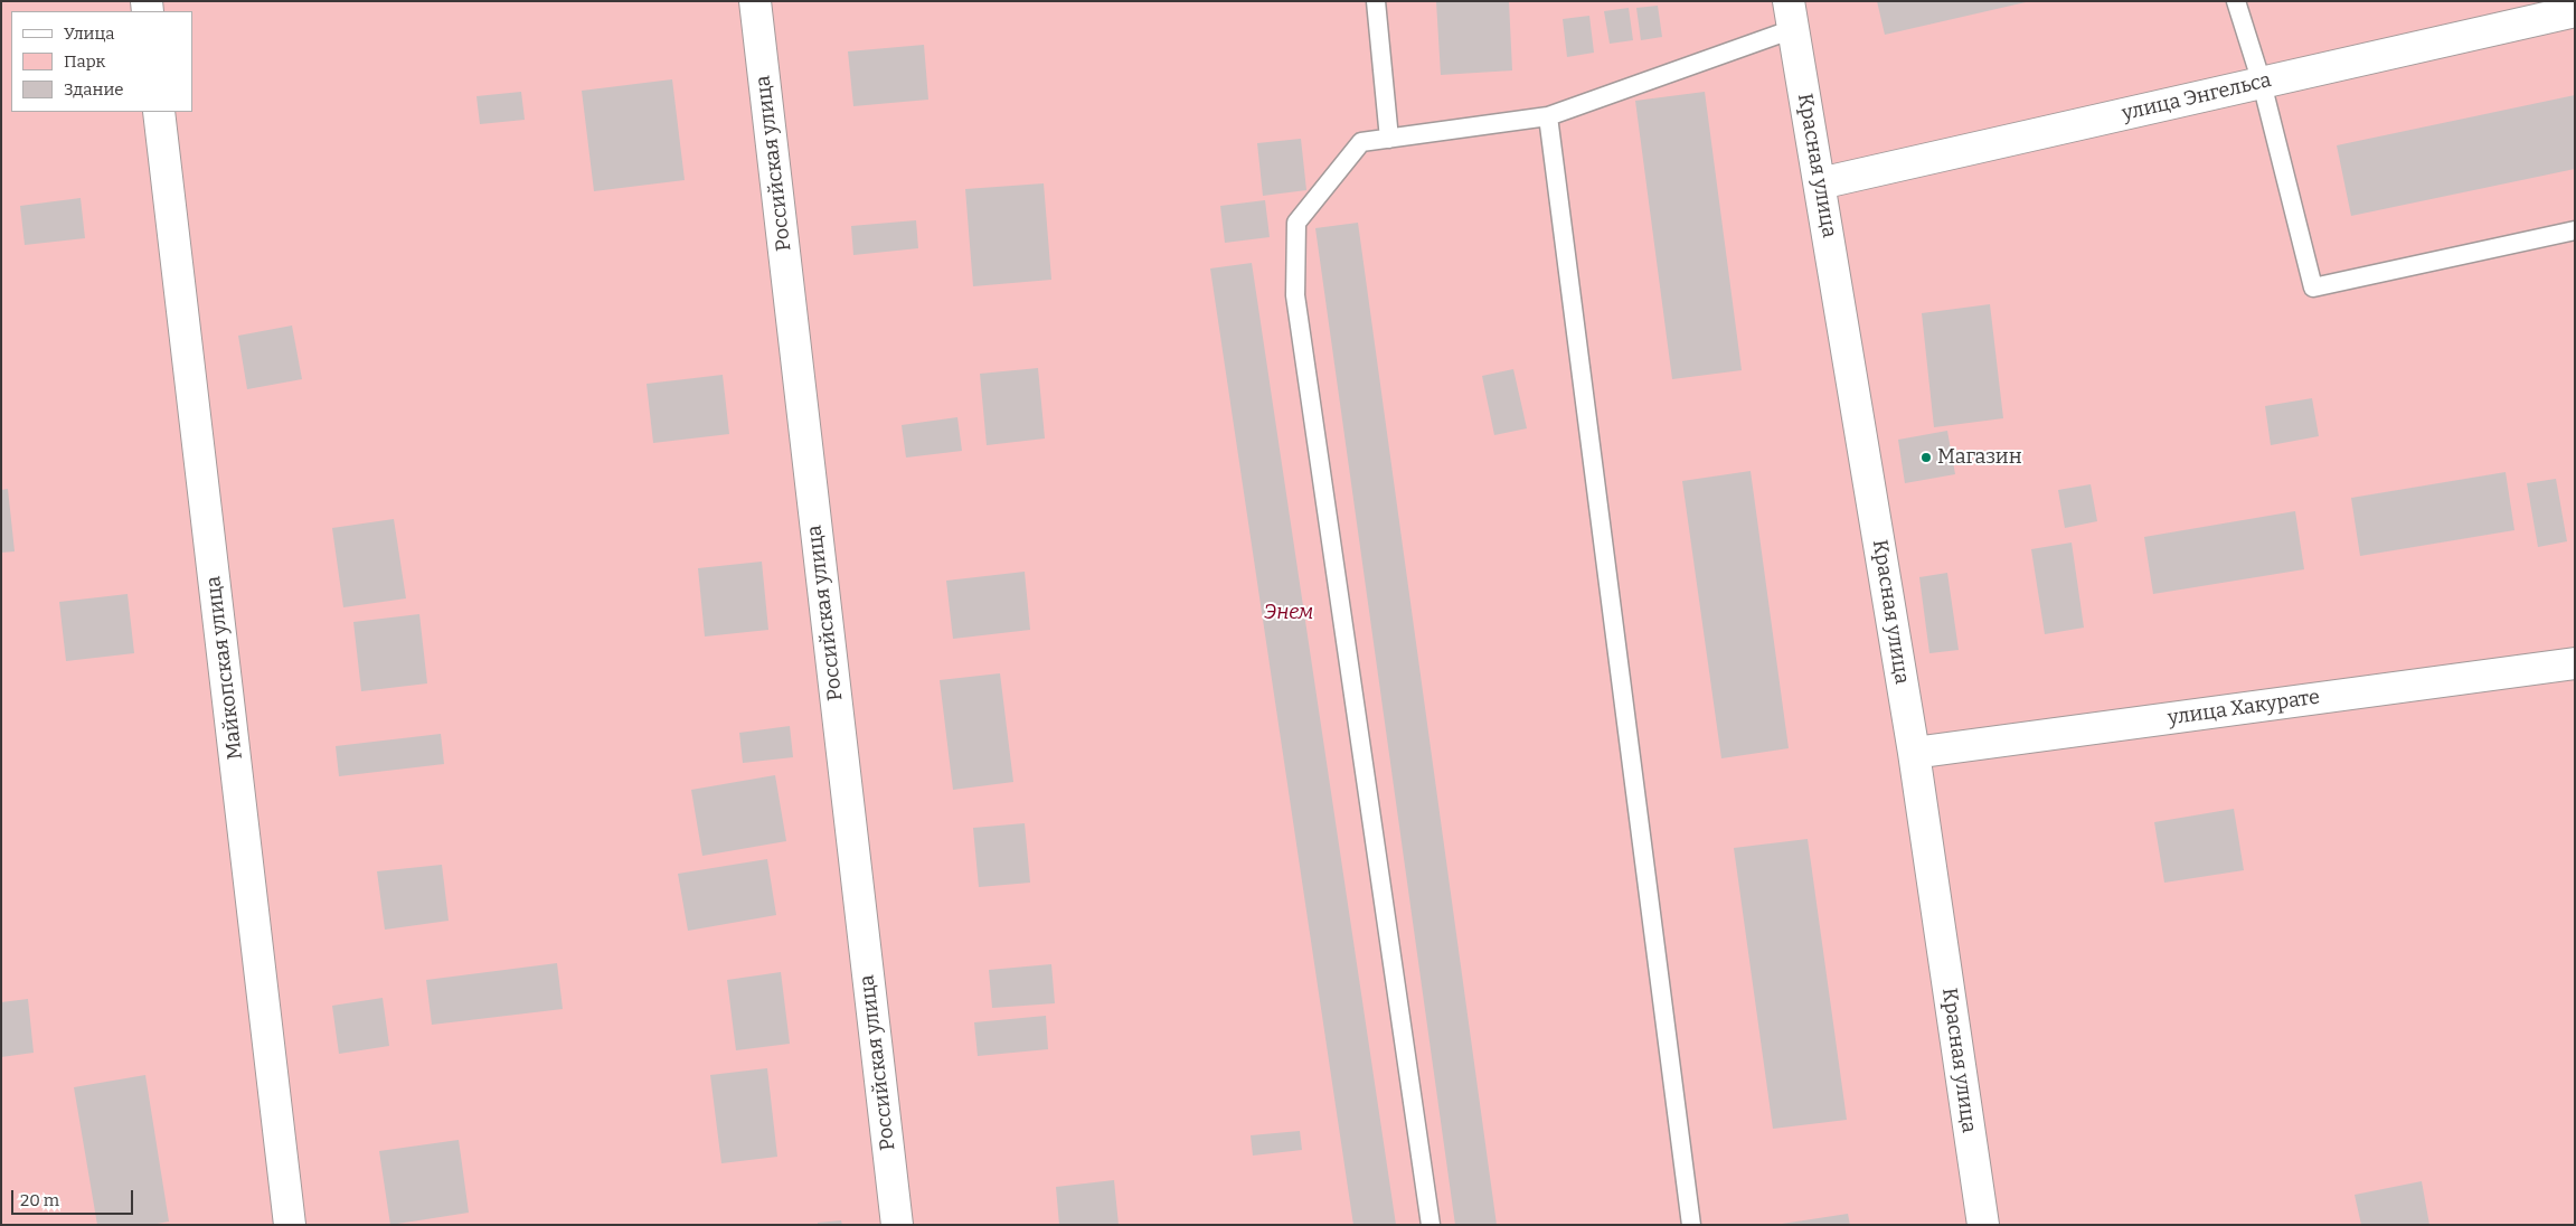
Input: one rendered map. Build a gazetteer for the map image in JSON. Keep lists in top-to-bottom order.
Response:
{
  "streets": {
    "street": [
      "улица Энгельса",
      "Российская улица",
      "Красная улица",
      "Майкопская улица",
      "улица Хакурате"
    ]
  },
  "crossings": [
    ["улица Энгельса", "Красная улица"],
    ["Красная улица", "улица Хакурате"]
  ],
  "parks": ["Энем"],
  "places": ["Магазин"],
  "legend": ["Улица", "Парк", "Здание"],
  "scale_bar": "20 m"
}
